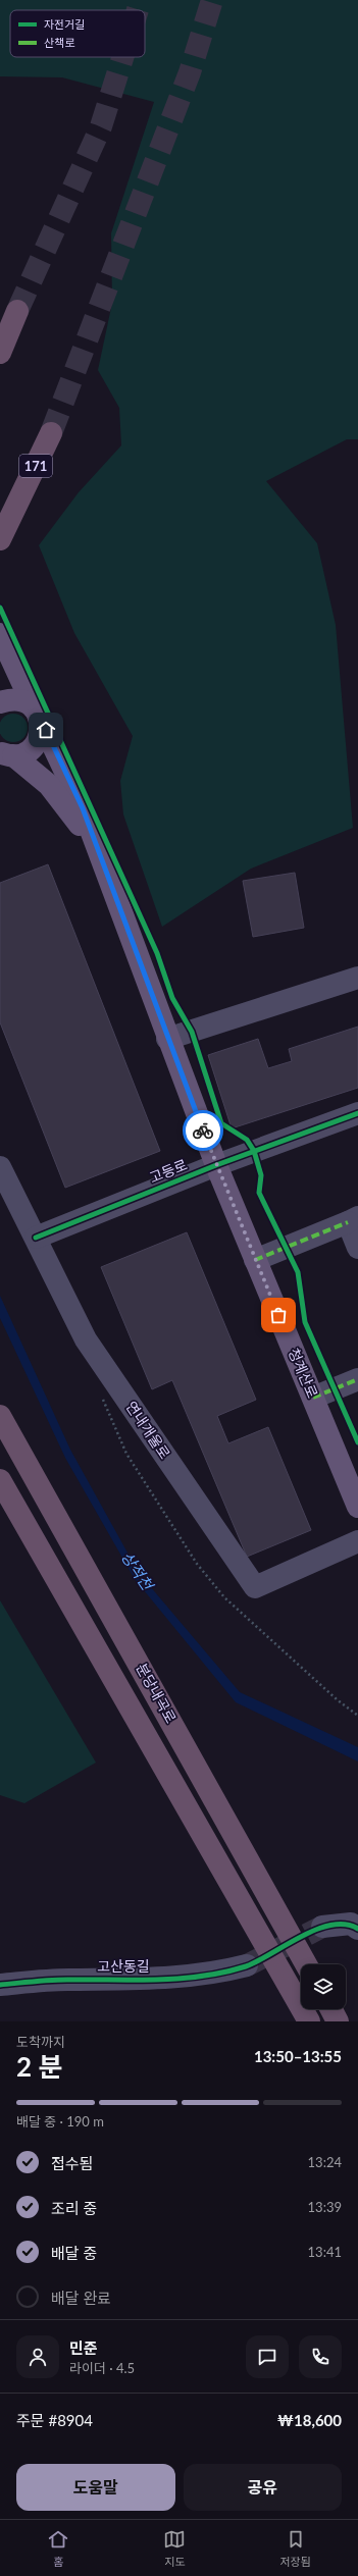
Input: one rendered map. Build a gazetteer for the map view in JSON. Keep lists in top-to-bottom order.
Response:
{
  "streets": {
    "highway": ["171", "분당내곡로"],
    "main road": ["청계산로"],
    "street": ["고등로", "연내개울로", "고산동길"]
  },
  "crossings": [
    ["고등로", "청계산로"],
    ["고등로", "연내개울로"]
  ],
  "water": ["상적천"],
  "legend": ["자전거길", "산책로"],
  "page": {
    "heading": ["2 분", "도착까지", "13:50–13:55"],
    "panel": [
      "민준",
      "라이더 · 4.5",
      "주문 #8904",
      "₩18,600"
    ],
    "bar": "배달 중 · 190 m",
    "list": [
      ["접수됨", "13:24"],
      ["조리 중", "13:39"],
      ["배달 중", "13:41"],
      "배달 완료"
    ],
    "buttons": ["도움말", "공유"],
    "tabs": ["홈", "지도", "저장됨"]
  }
}
